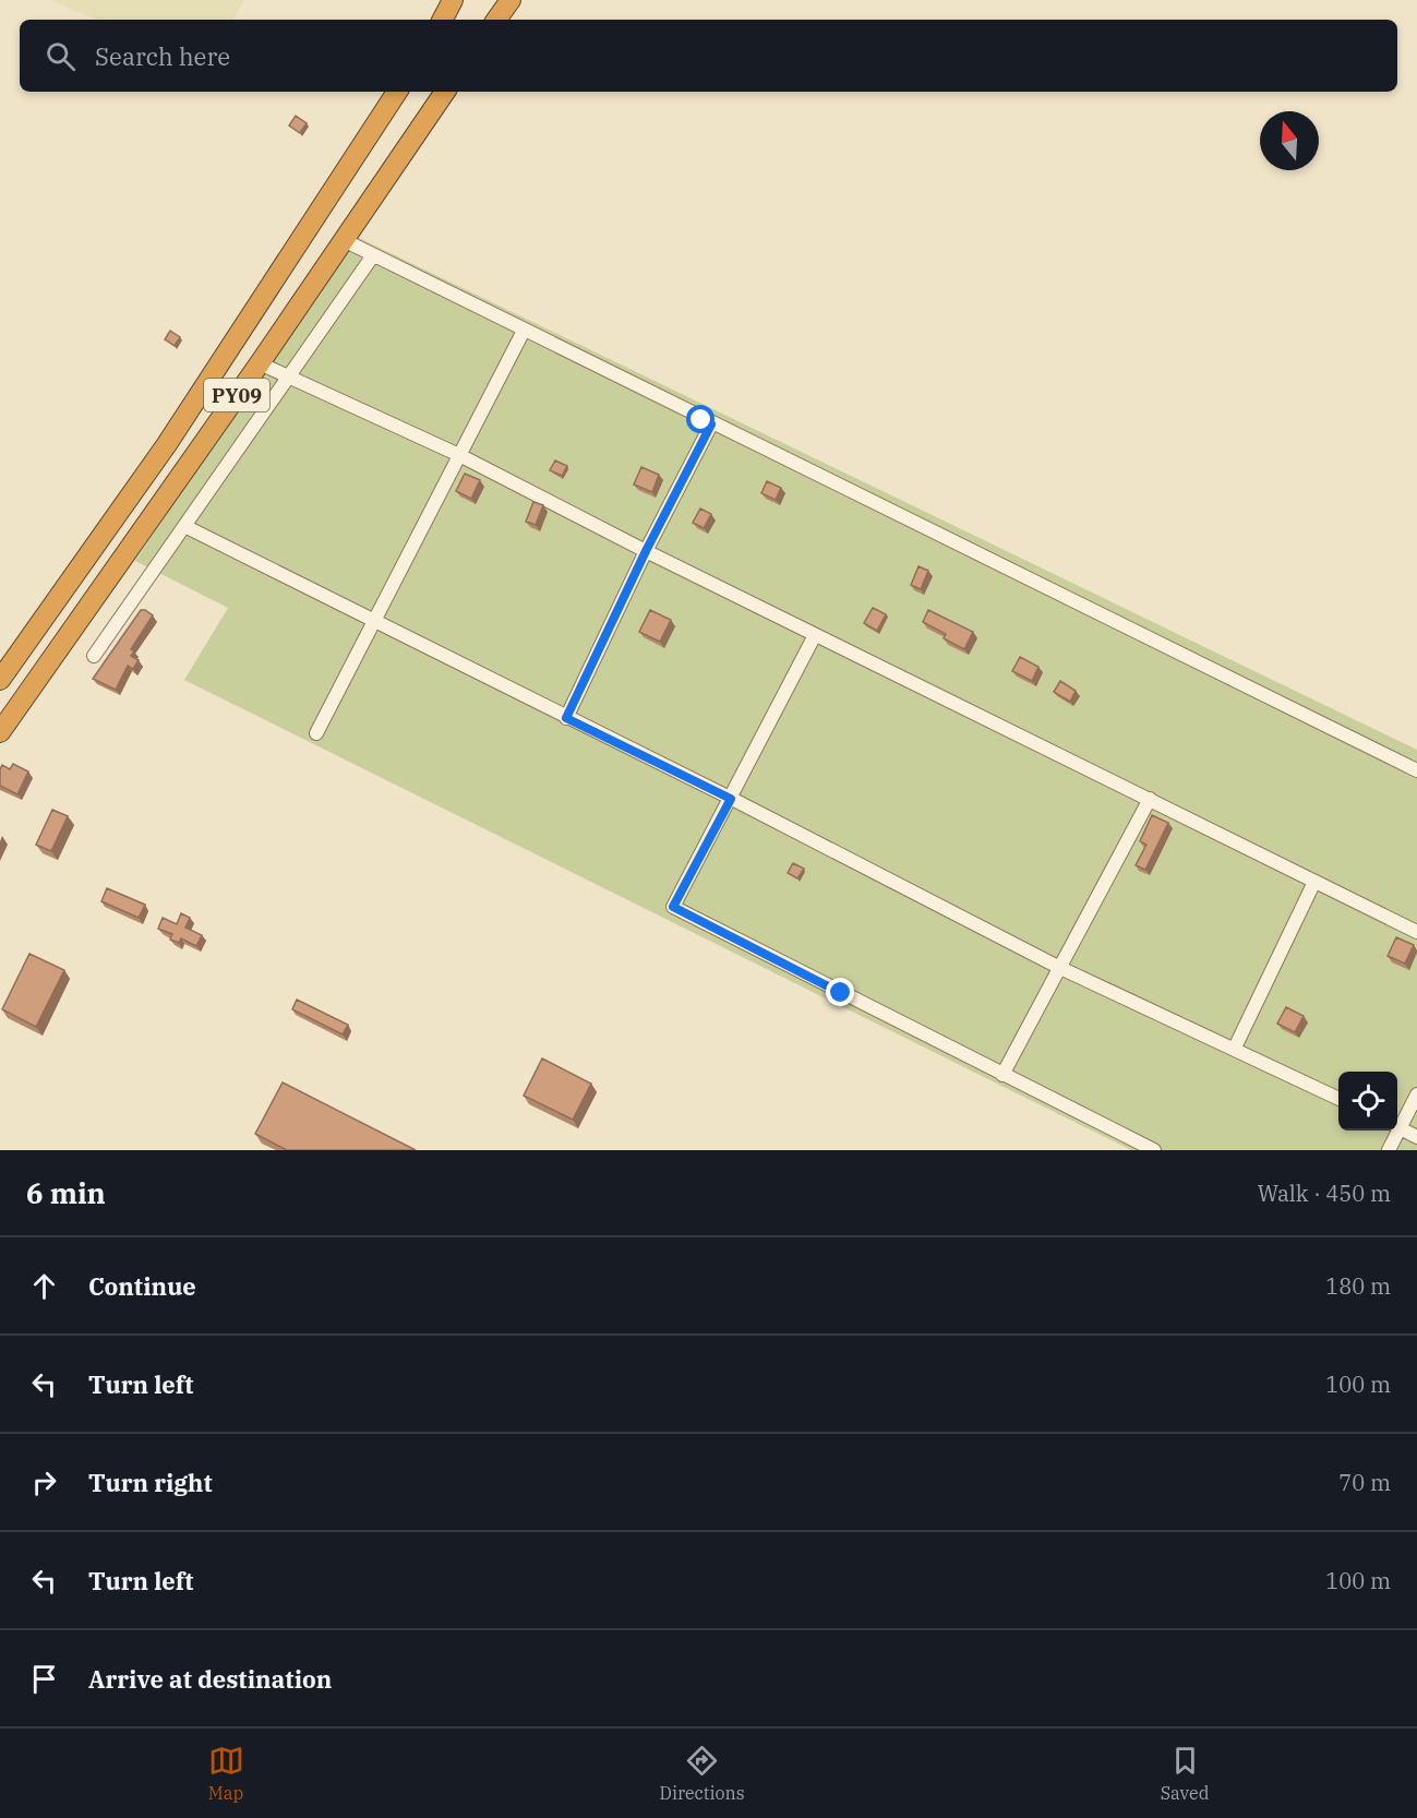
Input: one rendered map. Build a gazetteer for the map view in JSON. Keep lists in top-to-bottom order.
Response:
{
  "streets": {
    "highway": ["PY09"]
  },
  "north": "top",
  "page": {
    "search": "Search here",
    "heading": ["6 min", "Walk · 450 m"],
    "list": [
      ["Continue", "180 m"],
      ["Turn left", "100 m"],
      ["Turn right", "70 m"],
      ["Turn left", "100 m"],
      "Arrive at destination"
    ],
    "nav": ["Map", "Directions", "Saved"]
  }
}
